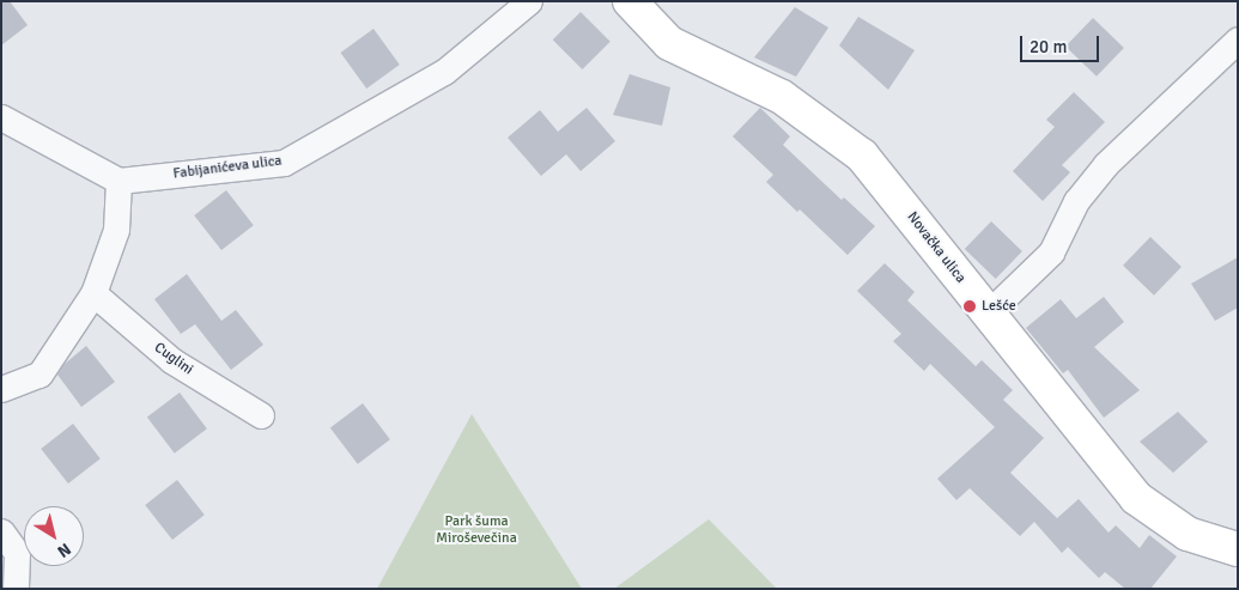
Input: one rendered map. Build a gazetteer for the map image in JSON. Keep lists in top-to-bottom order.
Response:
{
  "streets": {
    "street": ["Fabijanićeva ulica", "Novačka ulica", "Cuglini"]
  },
  "parks": ["Park šuma Miroševečina"],
  "places": ["Lešće"],
  "scale_bar": "20 m",
  "north": "bottom right"
}
